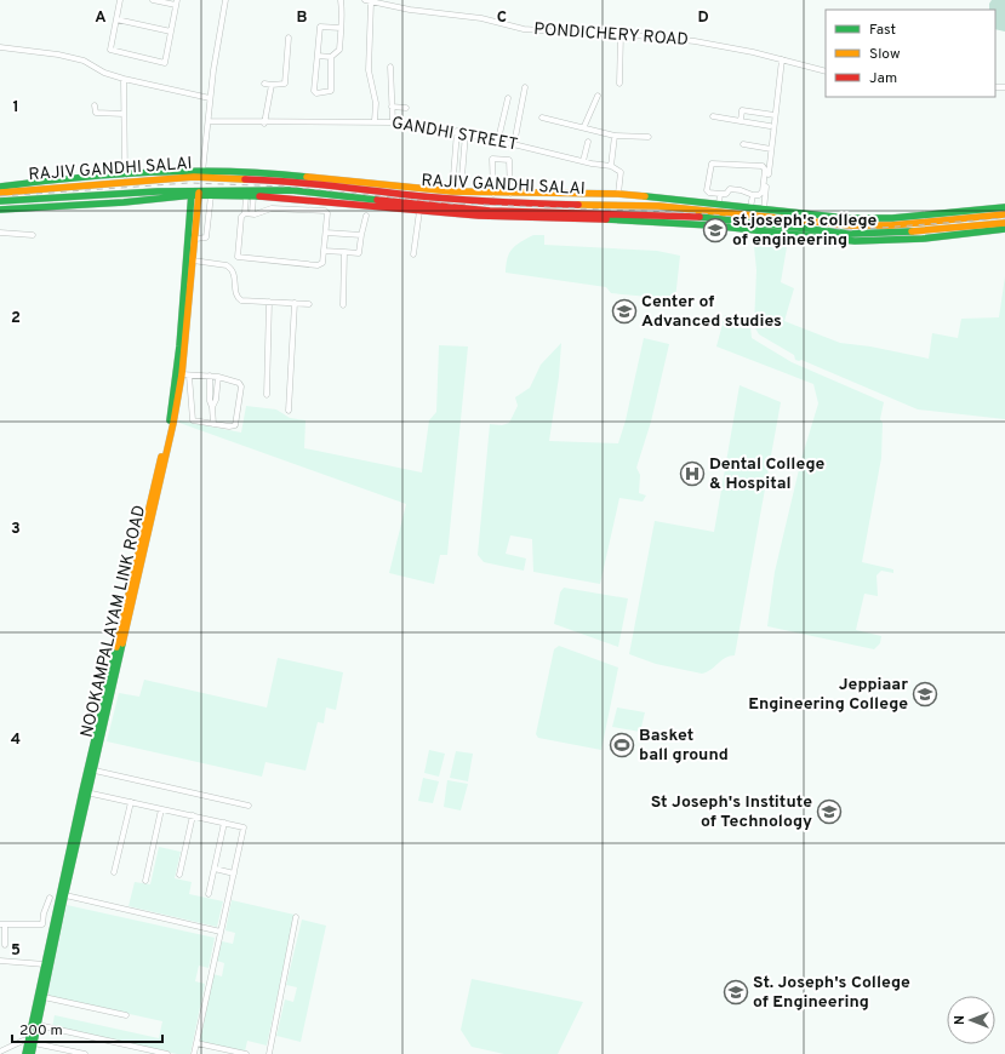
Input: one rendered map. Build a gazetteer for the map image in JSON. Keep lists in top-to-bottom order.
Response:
{
  "streets": {
    "street": [
      "PONDICHERY ROAD",
      "GANDHI STREET",
      "RAJIV GANDHI SALAI",
      "NOOKAMPALAYAM LINK ROAD"
    ]
  },
  "crossings": [
    ["RAJIV GANDHI SALAI", "NOOKAMPALAYAM LINK ROAD"]
  ],
  "places": {
    "school or university": [
      "st.joseph's college of engineering",
      "Center of Advanced studies",
      "Jeppiaar Engineering College",
      "St Joseph's Institute of Technology",
      "St. Joseph's College of Engineering"
    ],
    "hospital": ["Dental College & Hospital"],
    "sports": ["Basket ball ground"]
  },
  "legend": ["Fast", "Slow", "Jam"],
  "scale_bar": "200 m",
  "north": "left",
  "grid": {
    "columns": [
      "A",
      "B",
      "C",
      "D"
    ],
    "rows": [
      "1",
      "2",
      "3",
      "4",
      "5"
    ]
  }
}
